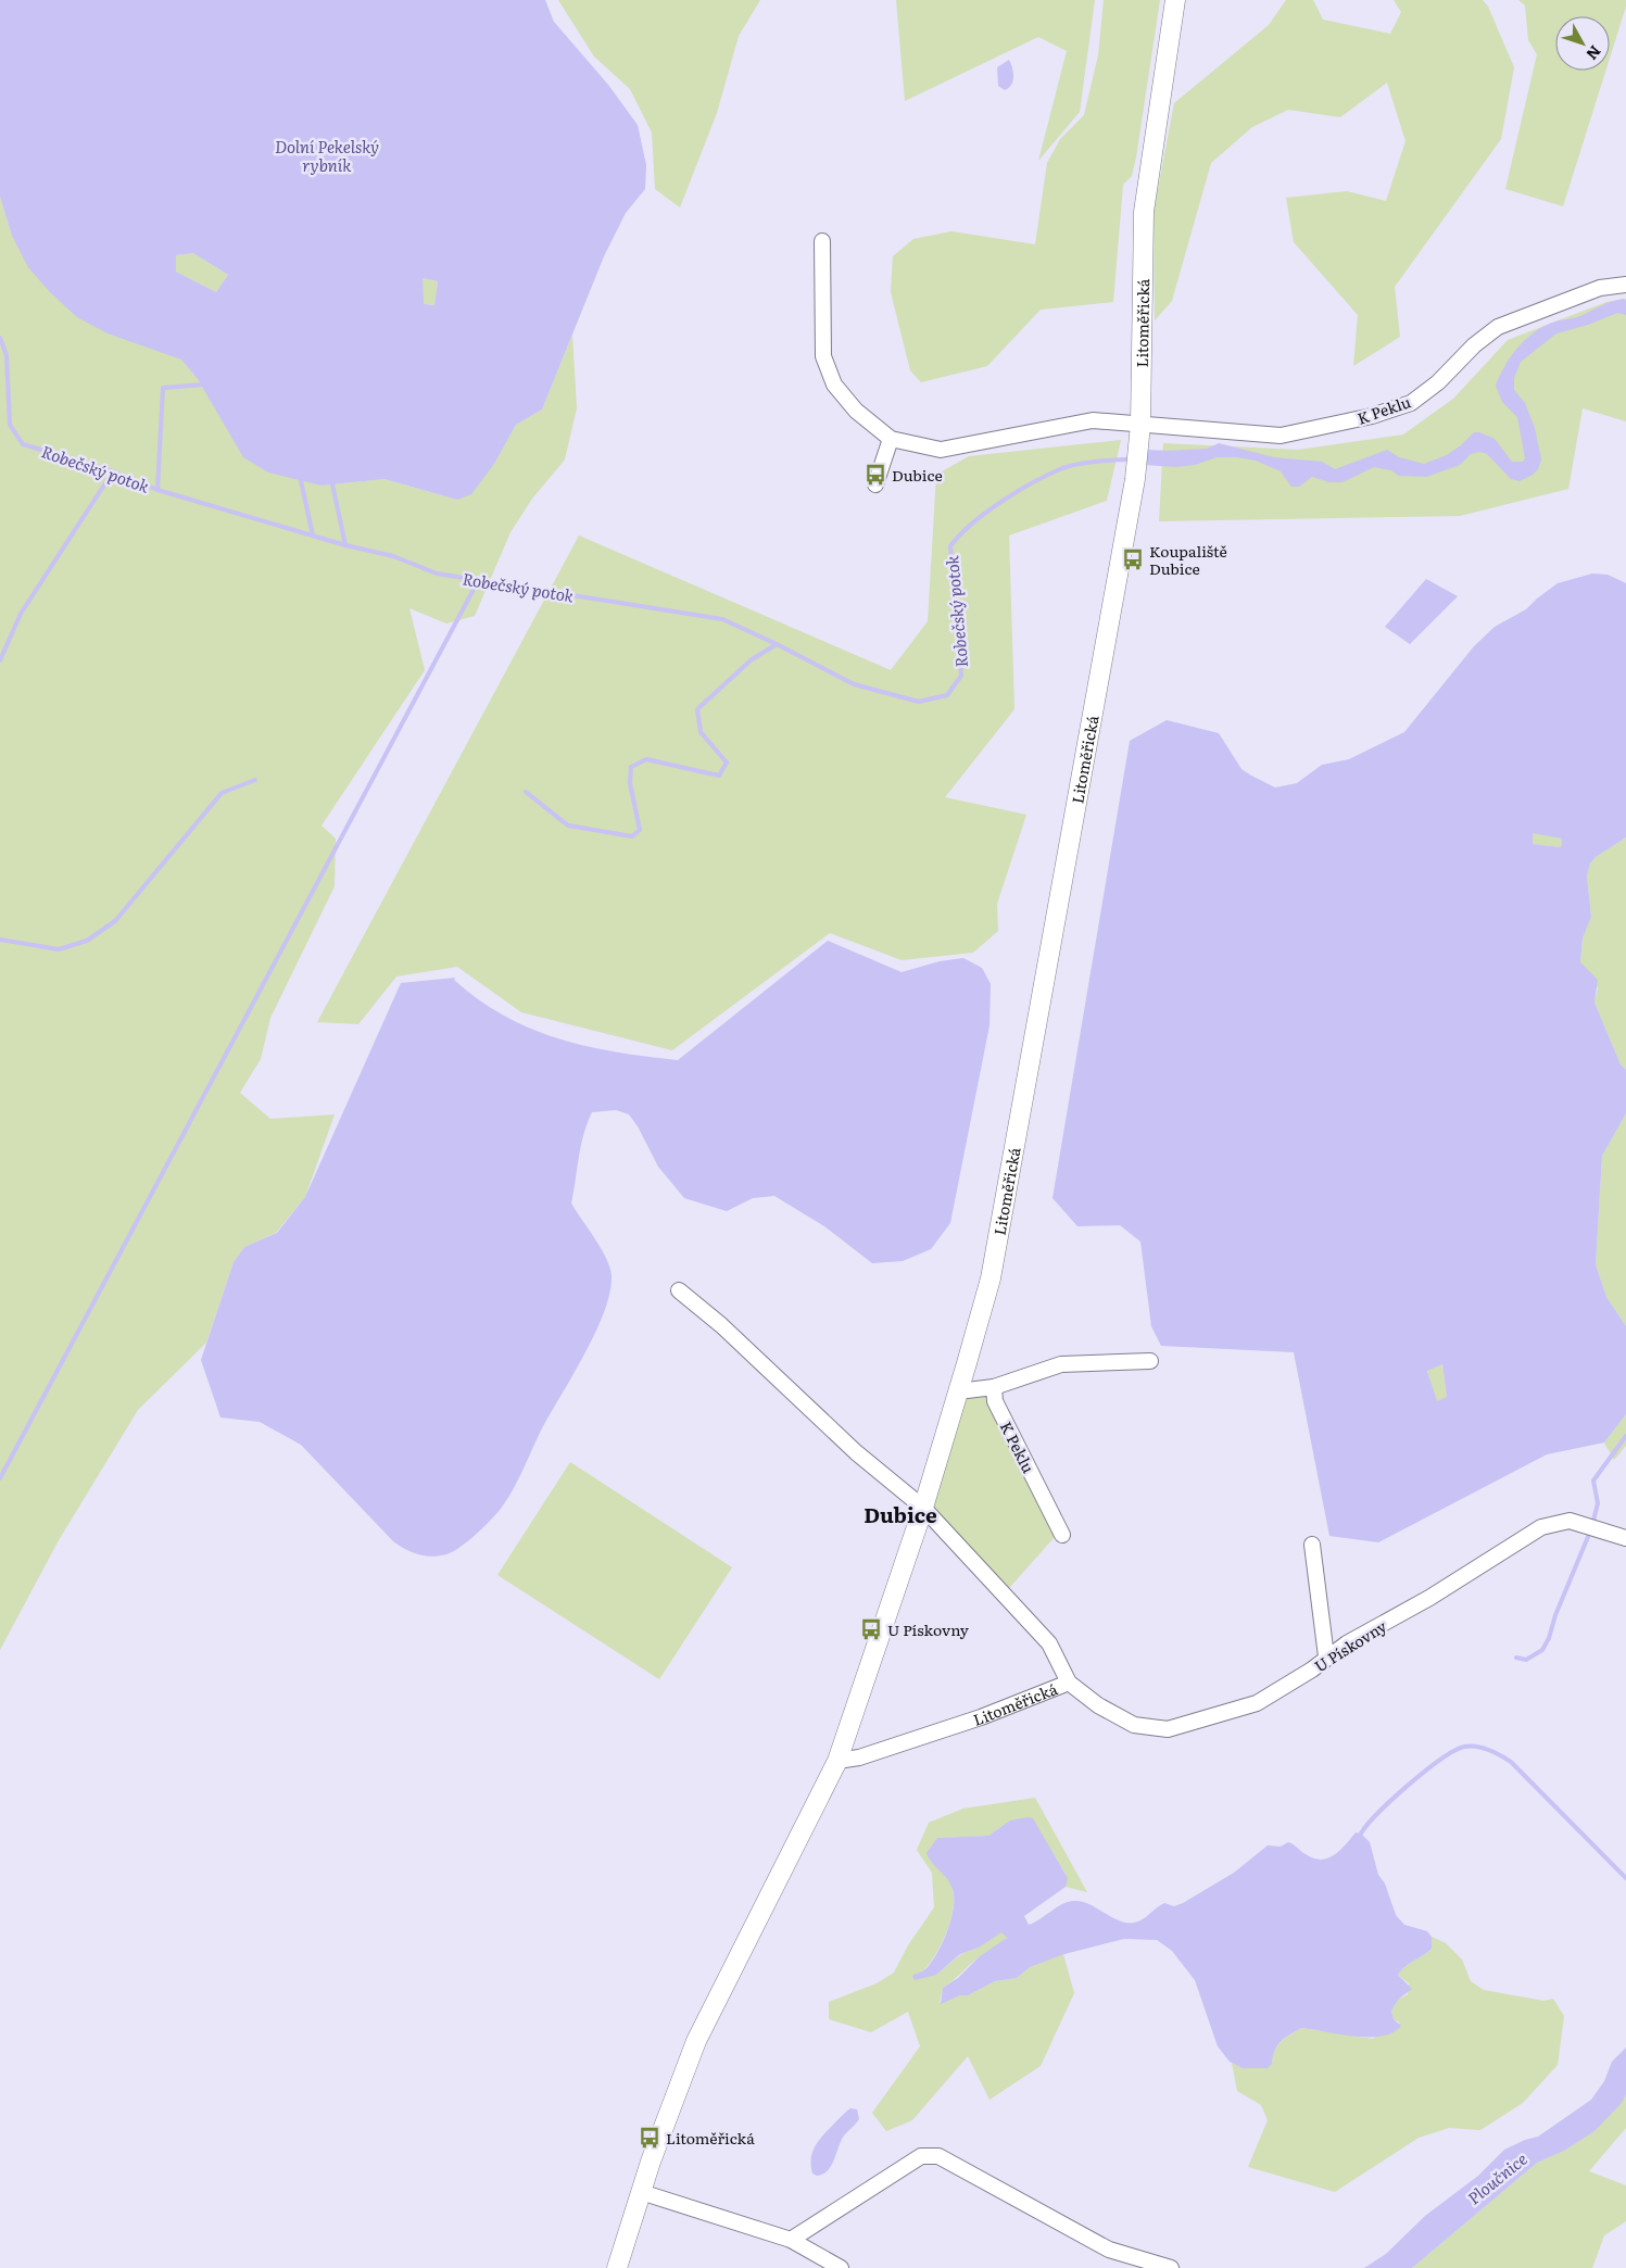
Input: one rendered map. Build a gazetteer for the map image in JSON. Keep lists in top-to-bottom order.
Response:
{
  "streets": {
    "street": ["Litoměřická", "K Peklu", "U Pískovny"]
  },
  "crossings": [
    ["Litoměřická", "K Peklu"],
    ["Litoměřická", "U Pískovny"]
  ],
  "districts": ["Dubice"],
  "water": ["Dolní Pekelský rybník", "Robečský potok", "Ploučnice"],
  "places": {
    "bus stop": [
      "Dubice",
      "Koupaliště Dubice",
      "U Pískovny",
      "Litoměřická"
    ]
  },
  "north": "bottom right"
}
